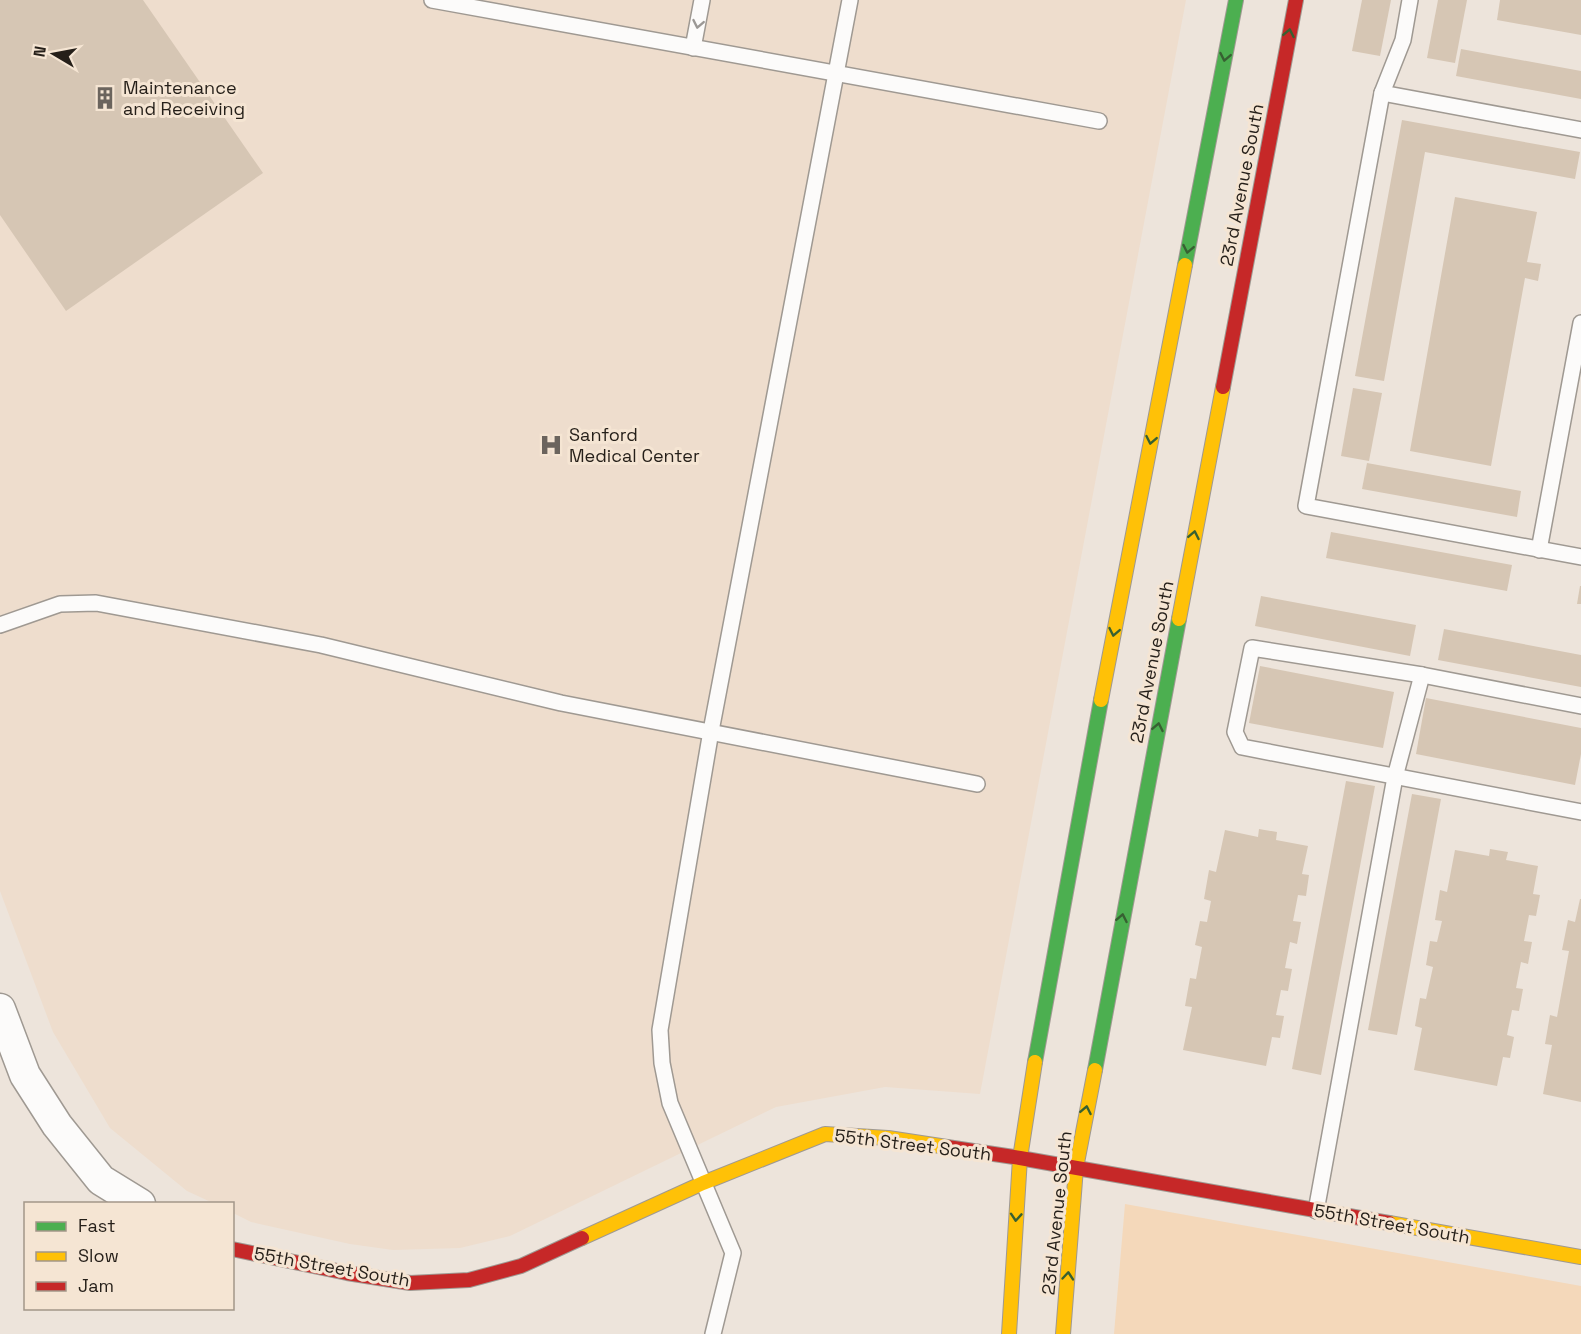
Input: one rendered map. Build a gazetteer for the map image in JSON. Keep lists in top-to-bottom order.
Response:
{
  "streets": {
    "street": ["23rd Avenue South", "55th Street South"]
  },
  "crossings": [
    ["23rd Avenue South", "55th Street South"]
  ],
  "places": {
    "building": ["Maintenance and Receiving"],
    "hospital": ["Sanford Medical Center"]
  },
  "legend": ["Fast", "Slow", "Jam"],
  "north": "left"
}
